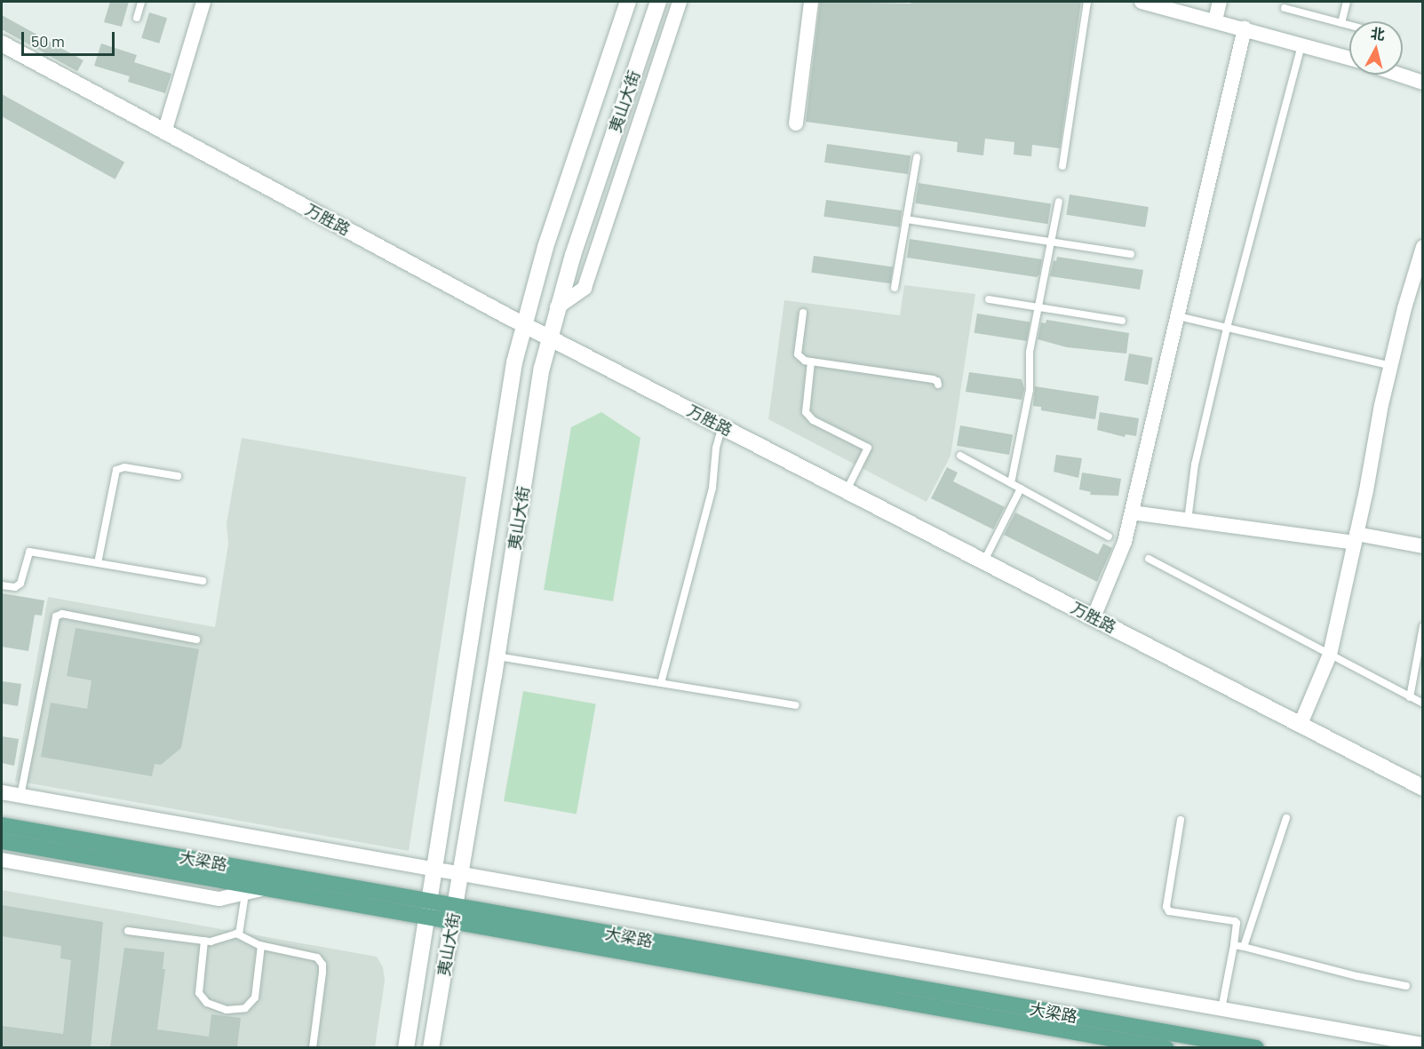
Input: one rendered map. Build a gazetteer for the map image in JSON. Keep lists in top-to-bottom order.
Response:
{
  "streets": {
    "main road": ["夷山大街", "万胜路", "大梁路"]
  },
  "crossings": [
    ["夷山大街", "万胜路"],
    ["夷山大街", "大梁路"]
  ],
  "scale_bar": "50 m",
  "north": "top"
}
